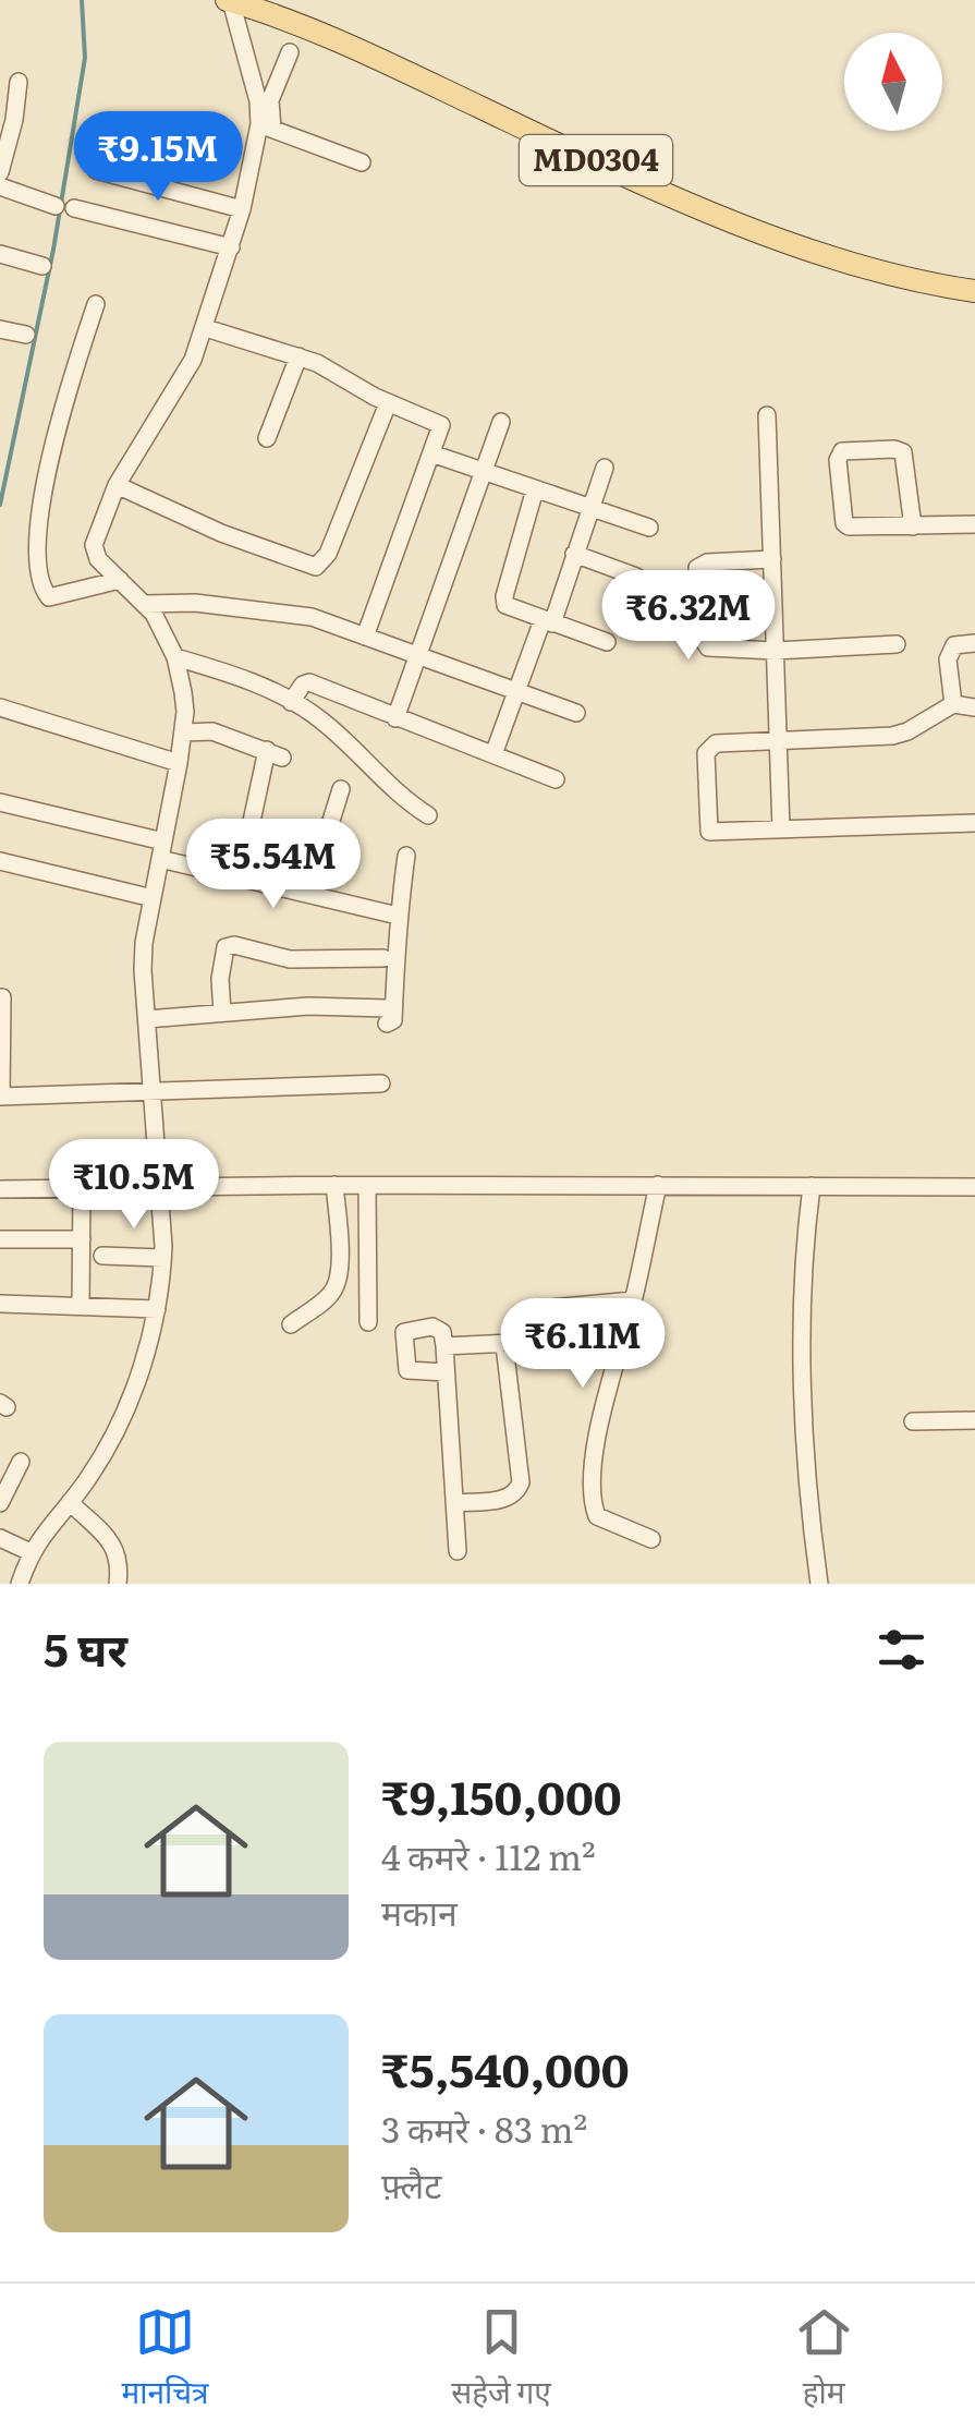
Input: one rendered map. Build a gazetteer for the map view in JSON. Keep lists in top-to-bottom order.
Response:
{
  "streets": {
    "main road": ["MD0304"]
  },
  "north": "top",
  "page": {
    "price": [
      "₹9.15M",
      "₹6.32M",
      "₹5.54M",
      "₹10.5M",
      "₹6.11M"
    ],
    "heading": "5 घर",
    "list": [
      {
        "name": "₹9,150,000",
        "note": "4 कमरे · 112 m² · मकान"
      },
      {
        "name": "₹5,540,000",
        "note": "3 कमरे · 83 m² · फ़्लैट"
      }
    ],
    "tabs": ["मानचित्र", "सहेजे गए", "होम"]
  }
}
